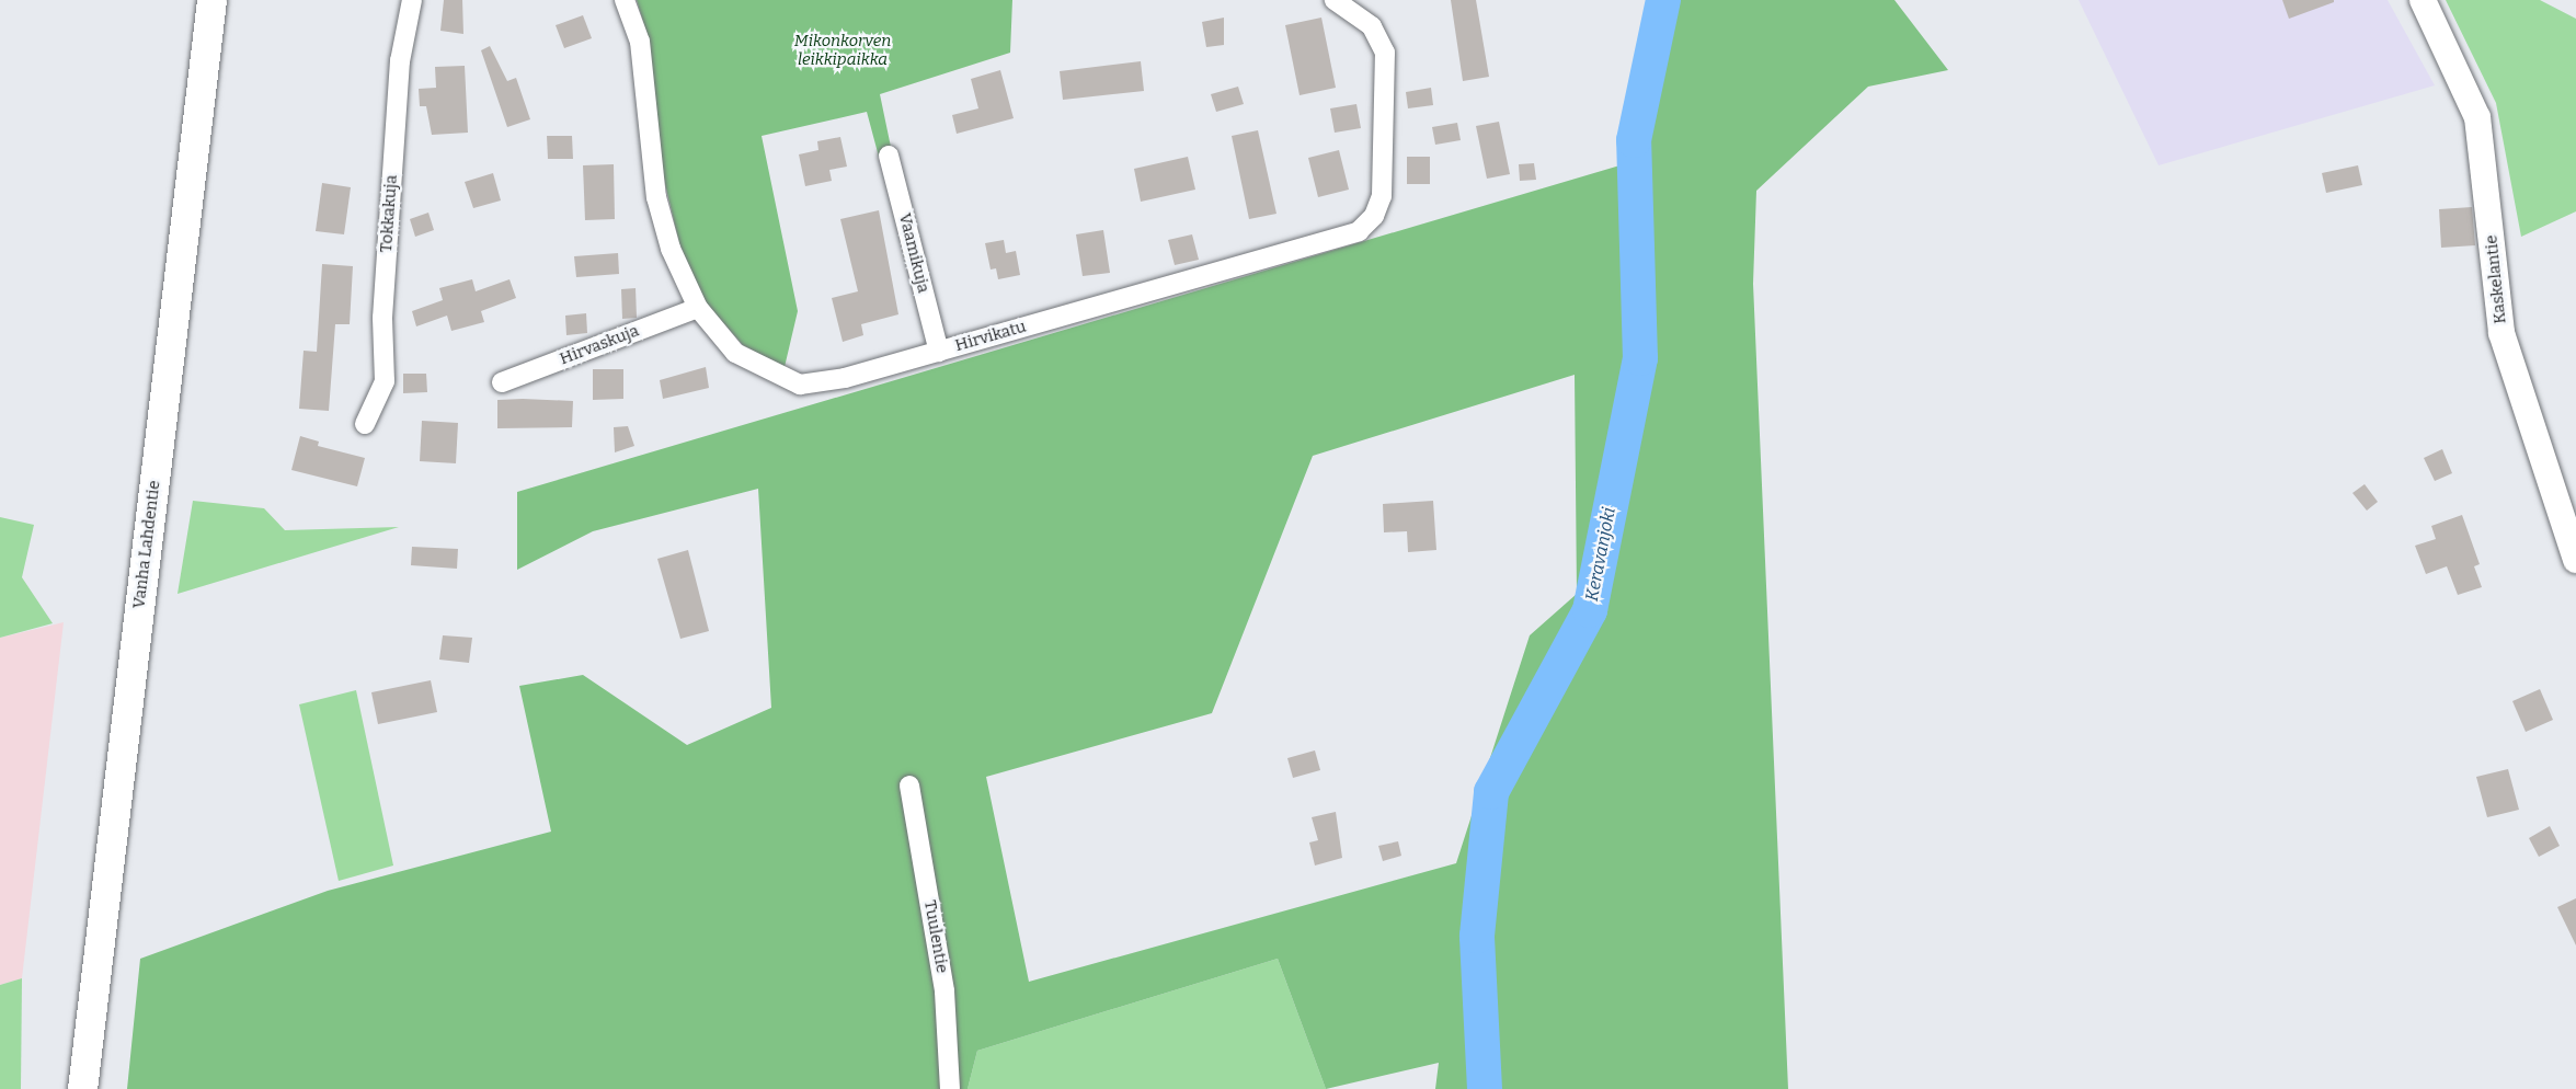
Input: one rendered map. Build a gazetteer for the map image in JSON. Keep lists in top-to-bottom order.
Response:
{
  "streets": {
    "main road": ["Vanha Lahdentie"],
    "street": [
      "Tokkakuja",
      "Vaamikuja",
      "Kaskelantie",
      "Hirvikatu",
      "Hirvaskuja",
      "Tuulentie"
    ]
  },
  "crossings": [
    ["Vaamikuja", "Hirvikatu"],
    ["Hirvikatu", "Hirvaskuja"]
  ],
  "water": ["Keravanjoki"],
  "parks": ["Mikonkorven leikkipaikka"]
}
